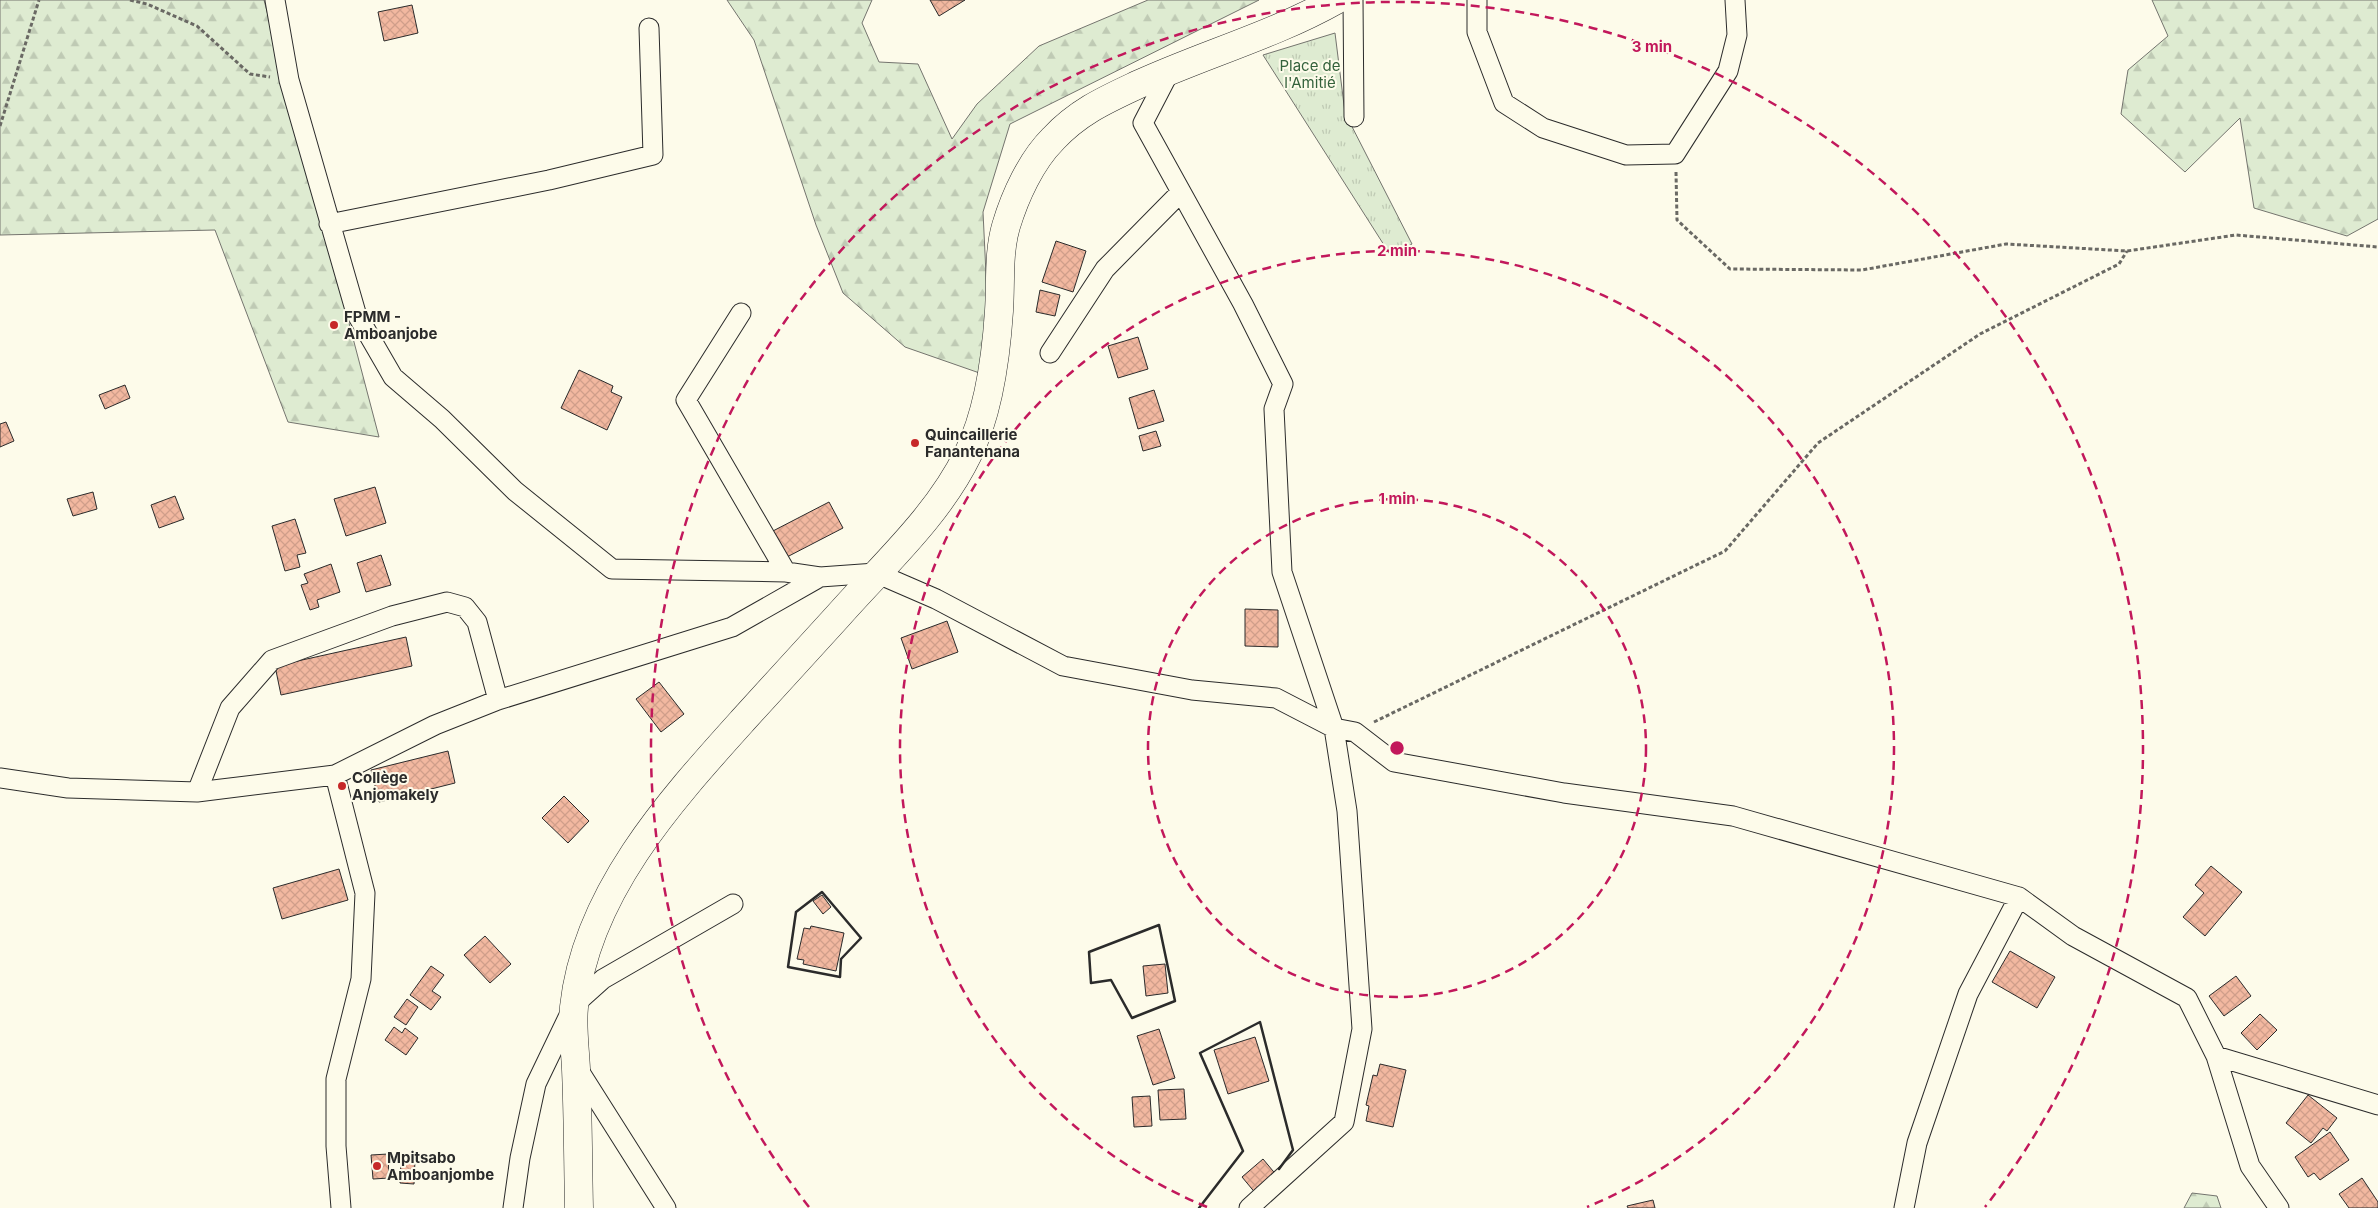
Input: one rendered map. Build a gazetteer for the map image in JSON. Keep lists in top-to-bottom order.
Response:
{
  "parks": ["Place de l'Amitié"],
  "places": [
    "FPMM - Amboanjobe",
    "Quincaillerie Fanantenana",
    "Collège Anjomakely",
    "Mpitsabo Amboanjombe"
  ],
  "rings": ["3 min", "2 min", "1 min"]
}
